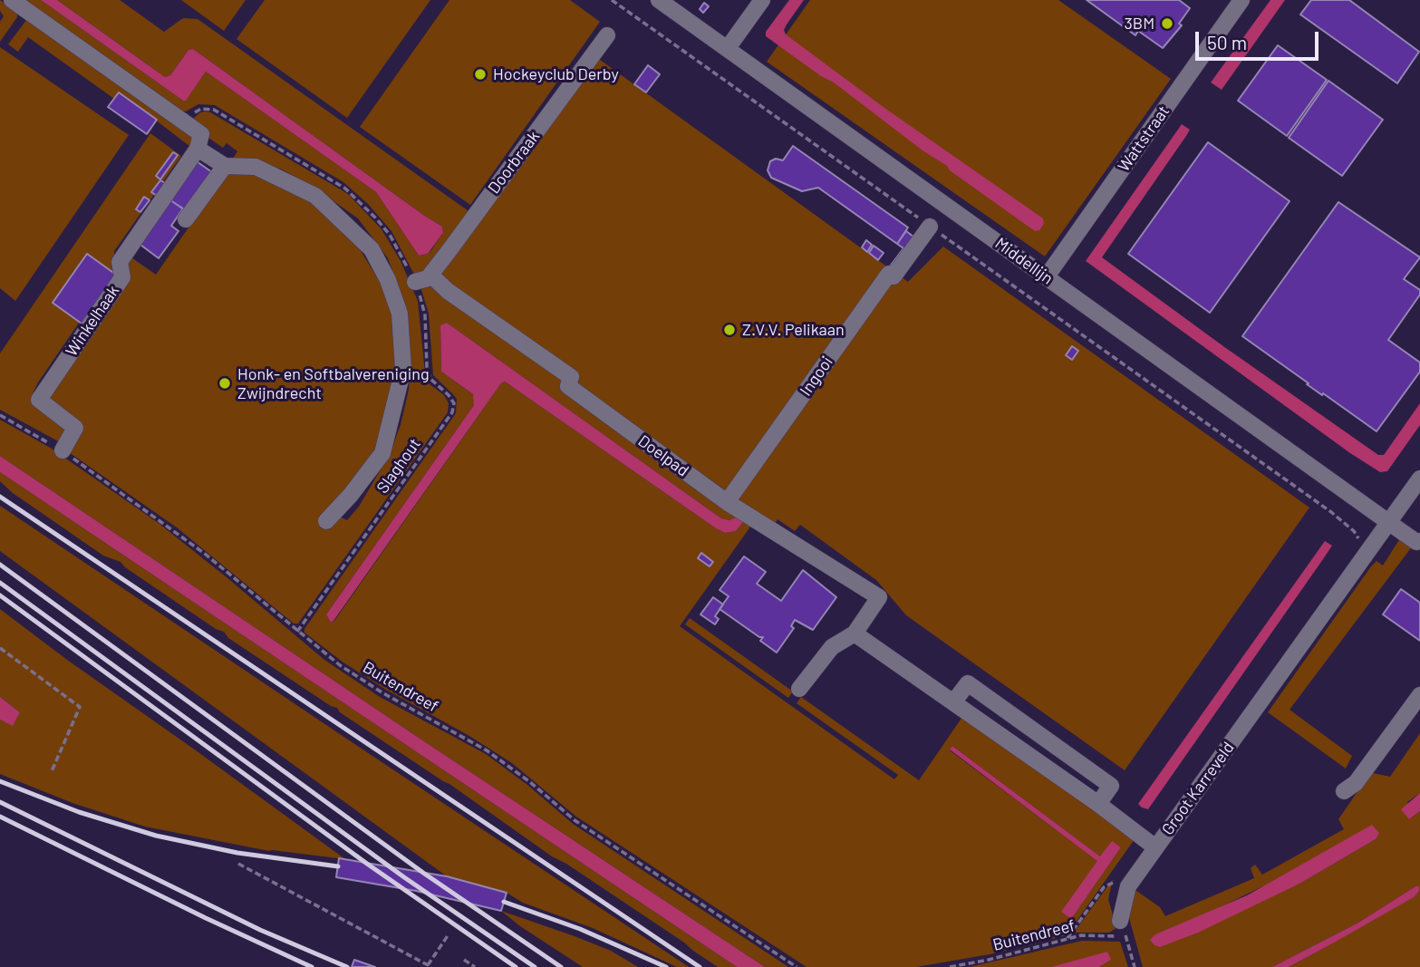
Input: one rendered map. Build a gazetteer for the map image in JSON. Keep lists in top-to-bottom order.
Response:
{
  "streets": {
    "street": [
      "Wattstraat",
      "Doorbraak",
      "Middellijn",
      "Winkelhaak",
      "Ingooi",
      "Doelpad",
      "Groot Karreveld"
    ],
    "path": ["Slaghout", "Buitendreef"]
  },
  "crossings": [
    ["Wattstraat", "Middellijn"],
    ["Doorbraak", "Doelpad"],
    ["Middellijn", "Groot Karreveld"],
    ["Winkelhaak", "Buitendreef"],
    ["Ingooi", "Doelpad"],
    ["Doelpad", "Groot Karreveld"],
    ["Slaghout", "Buitendreef"]
  ],
  "places": [
    "3BM",
    "Hockeyclub Derby",
    "Z.V.V. Pelikaan",
    "Honk- en Softbalvereniging Zwijndrecht"
  ],
  "scale_bar": "50 m"
}
